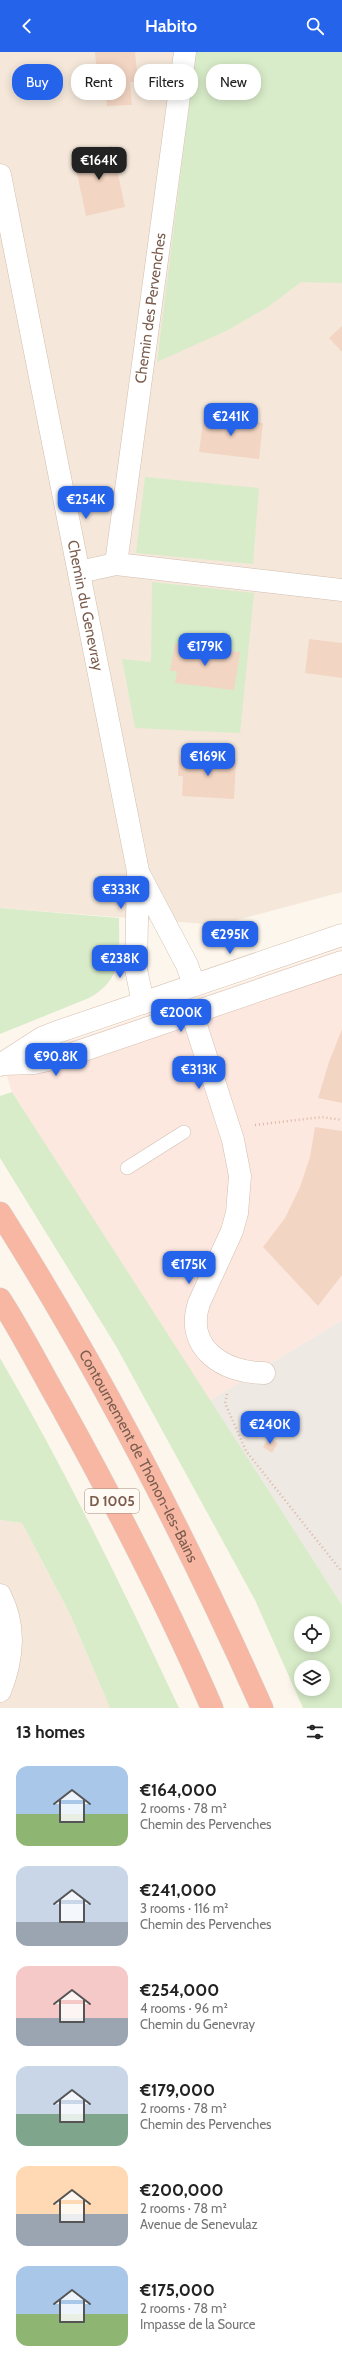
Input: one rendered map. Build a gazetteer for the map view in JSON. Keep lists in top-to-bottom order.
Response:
{
  "streets": {
    "highway": ["Contournement de Thonon-les-Bains", "D 1005"],
    "street": ["Chemin des Pervenches", "Chemin du Genevray"]
  },
  "page": {
    "header": "Habito",
    "chip": [
      "Buy",
      "Rent",
      "Filters",
      "New"
    ],
    "price": [
      "€164K",
      "€241K",
      "€254K",
      "€179K",
      "€169K",
      "€333K",
      "€295K",
      "€238K",
      "€200K",
      "€90.8K",
      "€313K",
      "€175K",
      "€240K"
    ],
    "heading": "13 homes",
    "list": [
      {
        "name": "€164,000",
        "note": "2 rooms · 78 m² · Chemin des Pervenches"
      },
      {
        "name": "€241,000",
        "note": "3 rooms · 116 m² · Chemin des Pervenches"
      },
      {
        "name": "€254,000",
        "note": "4 rooms · 96 m² · Chemin du Genevray"
      },
      {
        "name": "€179,000",
        "note": "2 rooms · 78 m² · Chemin des Pervenches"
      },
      {
        "name": "€200,000",
        "note": "2 rooms · 78 m² · Avenue de Senevulaz"
      },
      {
        "name": "€175,000",
        "note": "2 rooms · 78 m² · Impasse de la Source"
      }
    ]
  }
}
